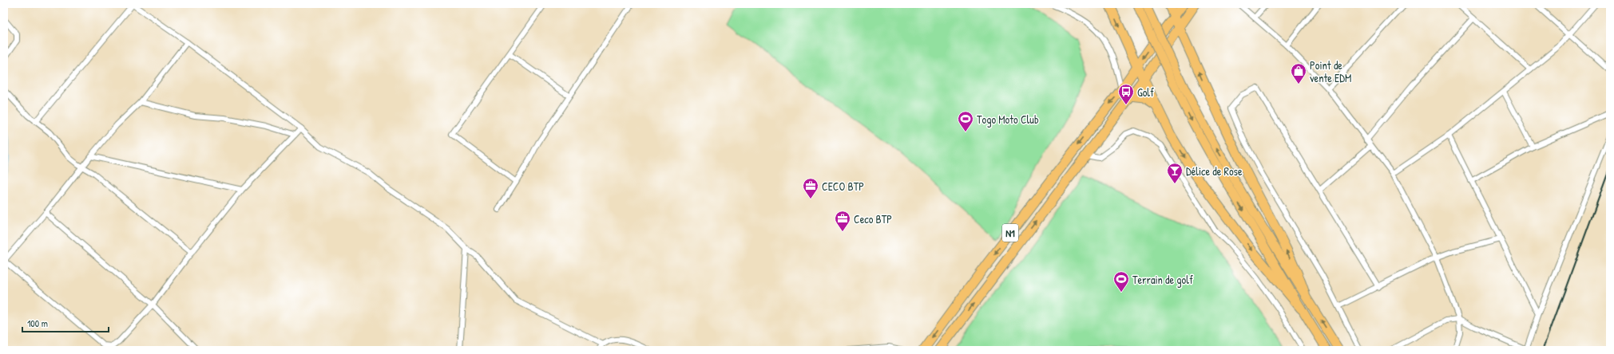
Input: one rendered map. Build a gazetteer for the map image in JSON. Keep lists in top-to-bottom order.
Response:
{
  "streets": {
    "highway": ["N1"]
  },
  "places": {
    "shop": ["Point de vente EDM"],
    "bus stop": ["Golf"],
    "sports": ["Togo Moto Club", "Terrain de golf"],
    "bar": ["Délice de Rose"],
    "office": ["CECO BTP", "Ceco BTP"]
  },
  "scale_bar": "100 m"
}
